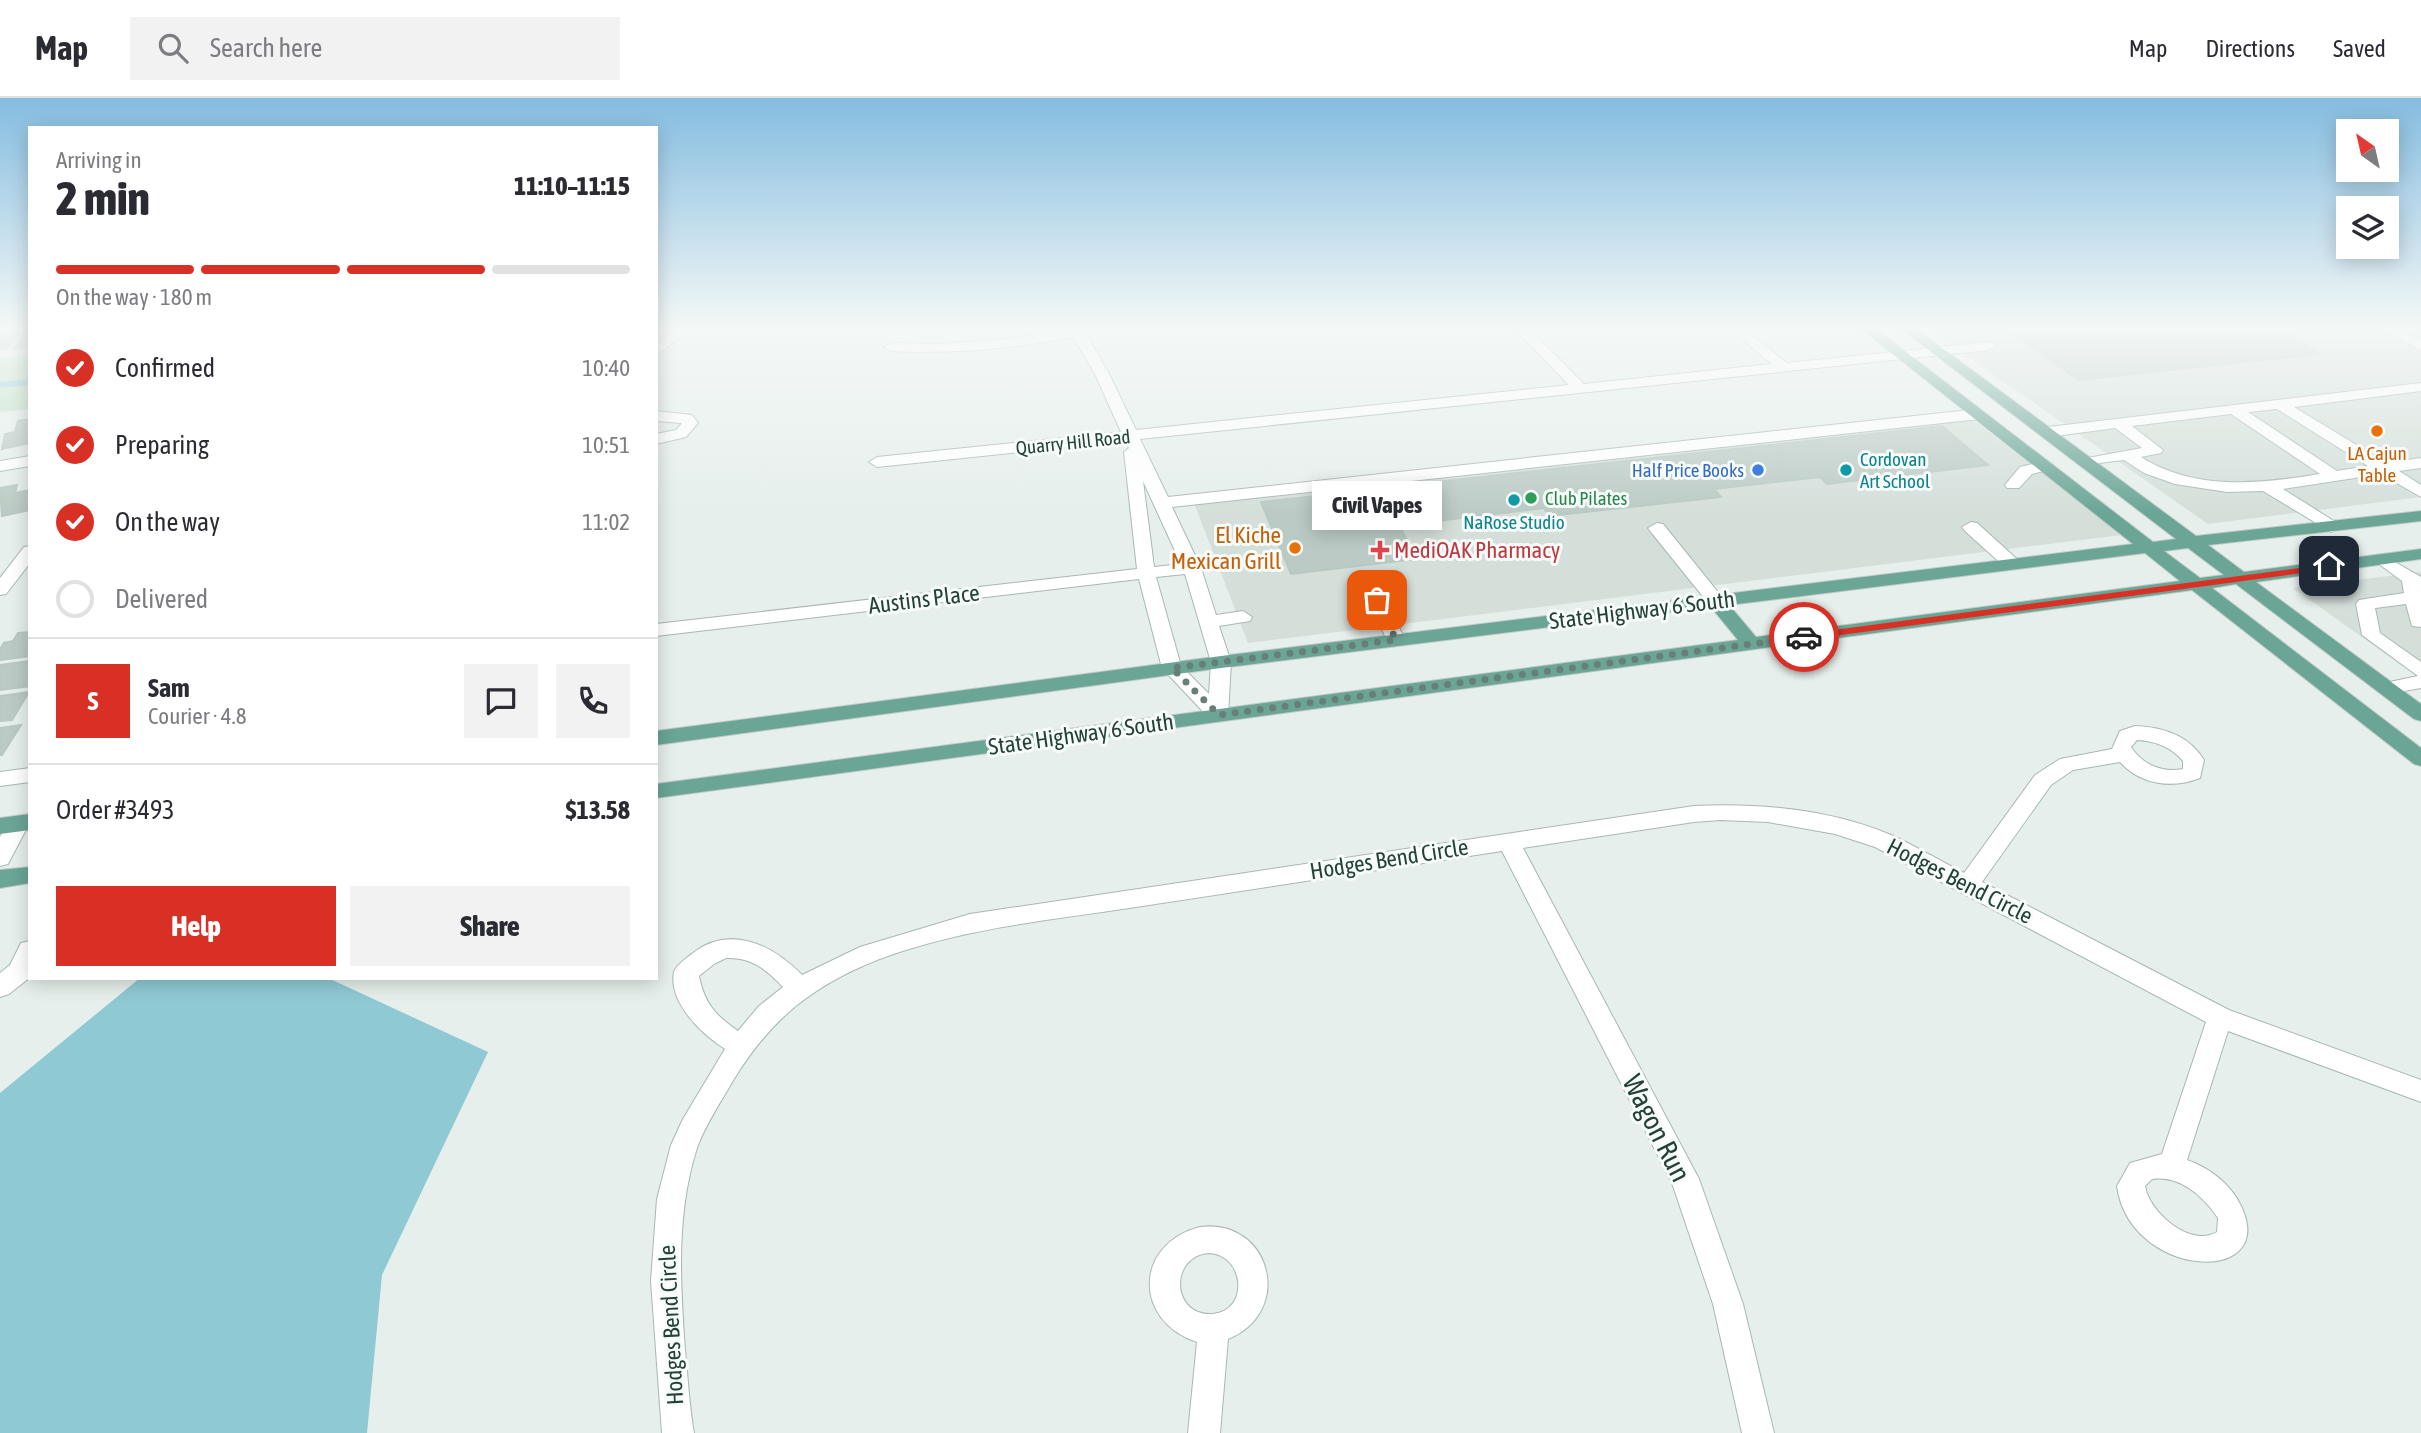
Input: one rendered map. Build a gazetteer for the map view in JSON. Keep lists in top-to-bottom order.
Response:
{
  "streets": {
    "main road": ["State Highway 6 South"],
    "street": [
      "Quarry Hill Road",
      "Austins Place",
      "Hodges Bend Circle",
      "Wagon Run"
    ]
  },
  "crossings": [
    ["Hodges Bend Circle", "Wagon Run"]
  ],
  "places": {
    "other": [
      "LA Cajun Table",
      "Half Price Books",
      "Cordovan Art School",
      "Club Pilates",
      "NaRose Studio",
      "El Kiche Mexican Grill",
      "Civil Vapes"
    ],
    "health": ["MediOAK Pharmacy"]
  },
  "north": "top left",
  "page": {
    "header": "Map",
    "search": "Search here",
    "nav": ["Map", "Directions", "Saved"],
    "heading": ["2 min", "Arriving in", "11:10–11:15"],
    "panel": [
      "Sam",
      "Courier · 4.8",
      "Order #3493",
      "$13.58"
    ],
    "bar": "On the way · 180 m",
    "list": [
      ["Confirmed", "10:40"],
      ["Preparing", "10:51"],
      ["On the way", "11:02"],
      "Delivered"
    ],
    "bubble": "Civil Vapes",
    "round": "S",
    "buttons": ["Help", "Share"]
  }
}
